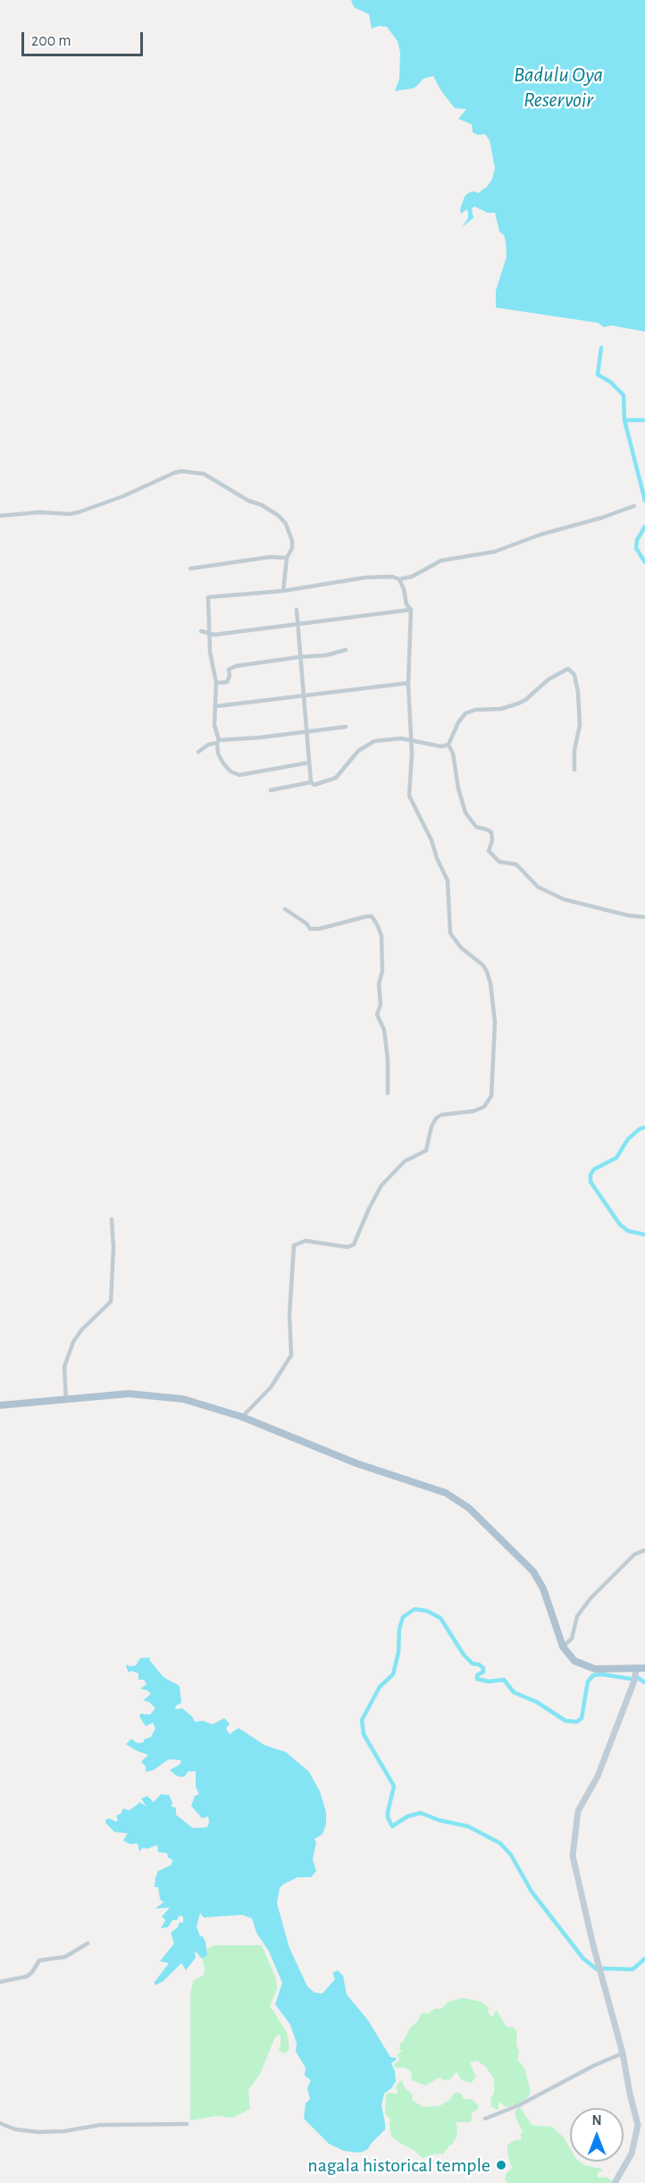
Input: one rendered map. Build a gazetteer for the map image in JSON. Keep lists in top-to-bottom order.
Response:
{
  "water": ["Badulu Oya Reservoir"],
  "places": ["nagala historical temple"],
  "scale_bar": "200 m",
  "north": "top"
}
